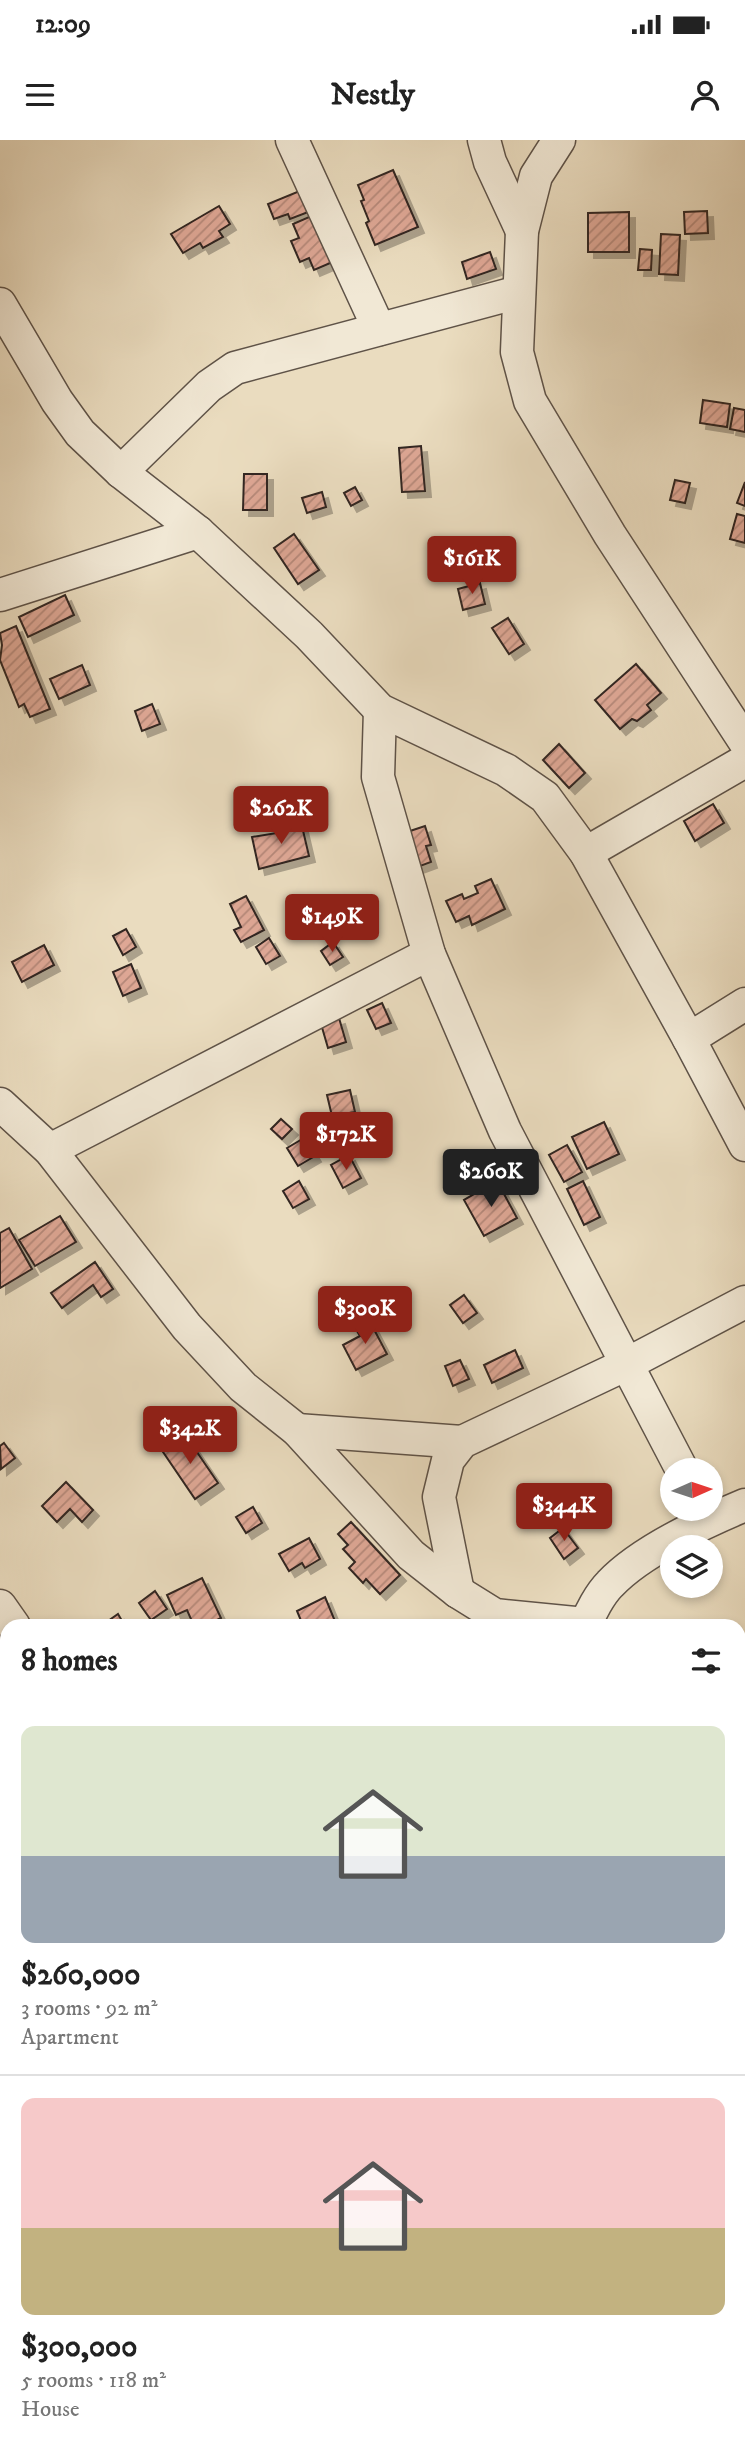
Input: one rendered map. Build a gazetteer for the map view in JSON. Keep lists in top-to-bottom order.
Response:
{
  "north": "right",
  "page": {
    "status": "12:09",
    "header": "Nestly",
    "price": [
      "$161K",
      "$262K",
      "$149K",
      "$172K",
      "$260K",
      "$300K",
      "$342K",
      "$344K"
    ],
    "heading": "8 homes",
    "list": [
      {
        "name": "$260,000",
        "note": "3 rooms · 92 m² · Apartment"
      },
      {
        "name": "$300,000",
        "note": "5 rooms · 118 m² · House"
      }
    ]
  }
}
